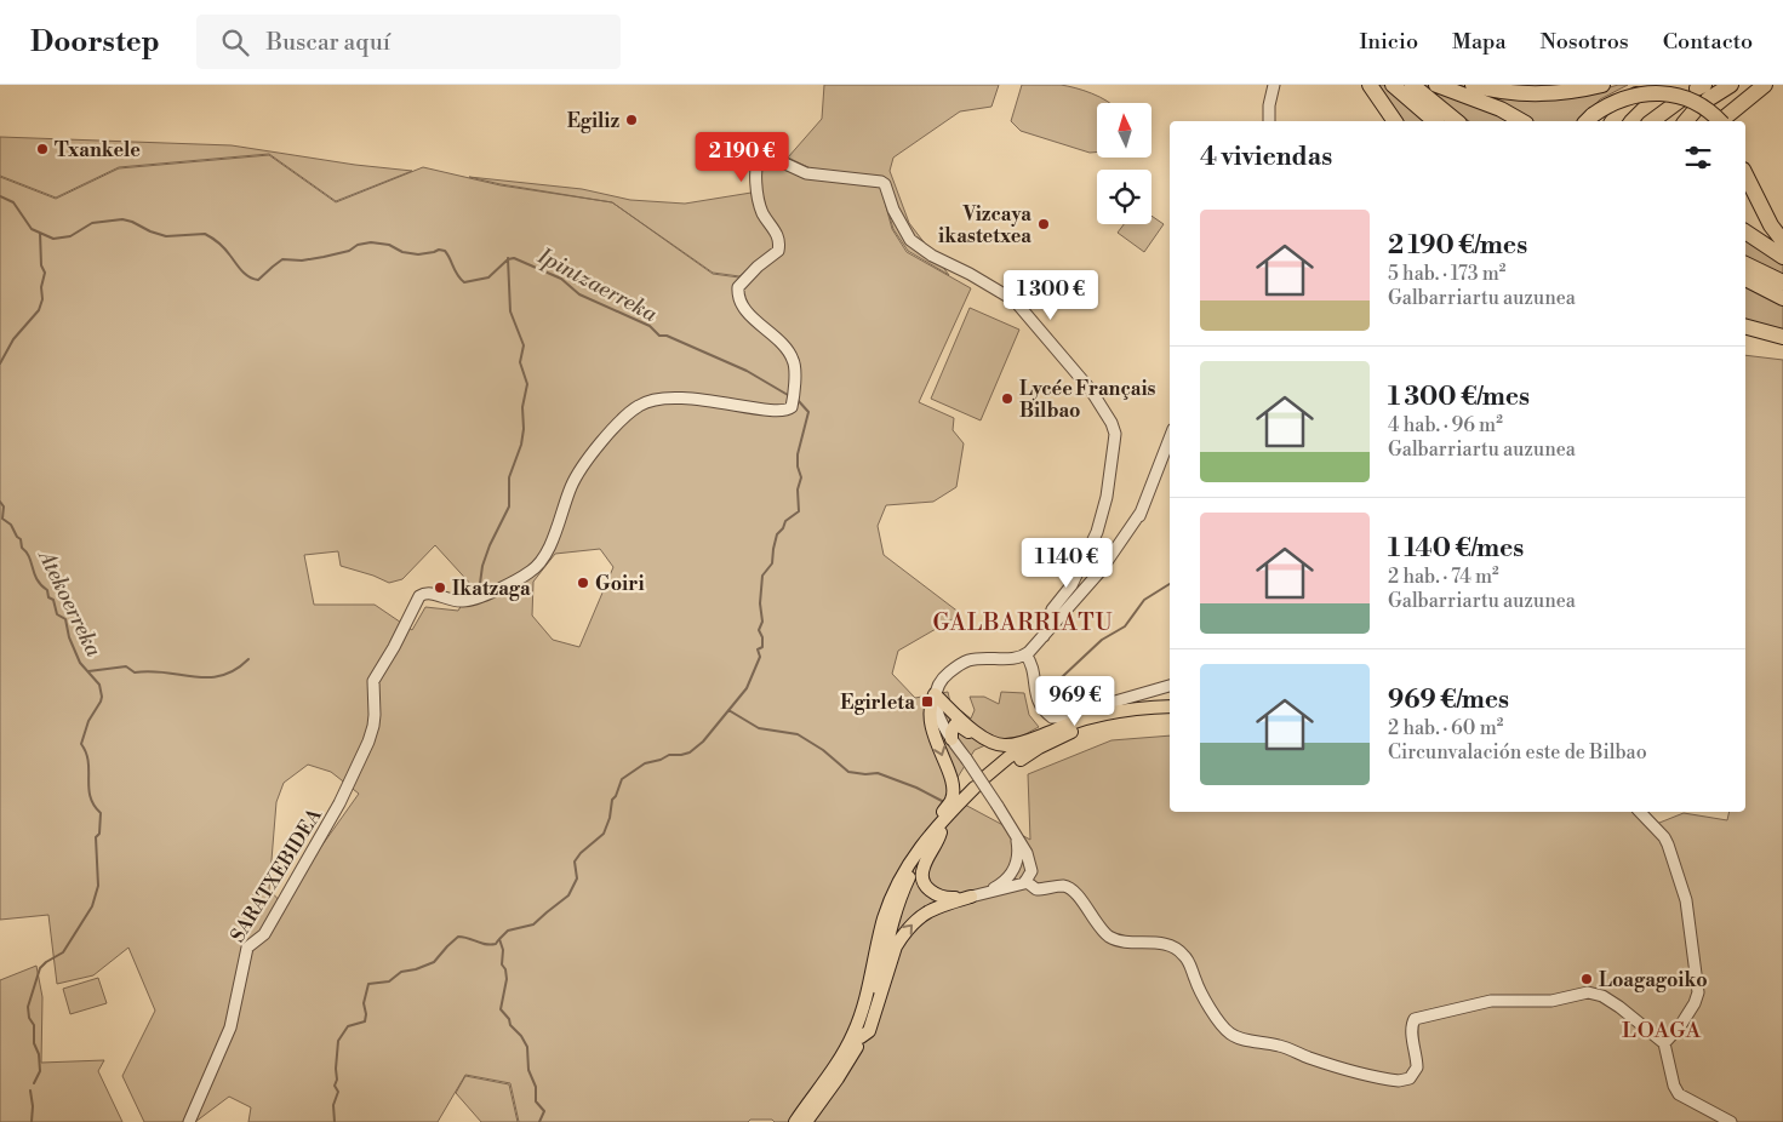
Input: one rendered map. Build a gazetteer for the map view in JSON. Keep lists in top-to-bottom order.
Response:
{
  "streets": {
    "street": ["SARATXEBIDEA"]
  },
  "districts": ["GALBARRIATU", "LOAGA"],
  "water": ["Ipintzaerreka", "Atekoerreka"],
  "places": {
    "other": [
      "Egiliz",
      "Txankele",
      "Vizcaya ikastetxea",
      "Lycée Français Bilbao",
      "Goiri",
      "Ikatzaga",
      "Loagagoiko"
    ],
    "transit": ["Egirleta"]
  },
  "north": "top",
  "page": {
    "header": "Doorstep",
    "search": "Buscar aquí",
    "nav": [
      "Inicio",
      "Mapa",
      "Nosotros",
      "Contacto"
    ],
    "heading": "4 viviendas",
    "price": [
      "2 190 €",
      "1 300 €",
      "1 140 €",
      "969 €"
    ],
    "list": [
      {
        "name": "2 190 €/mes",
        "note": "5 hab. · 173 m² · Galbarriartu auzunea"
      },
      {
        "name": "1 300 €/mes",
        "note": "4 hab. · 96 m² · Galbarriartu auzunea"
      },
      {
        "name": "1 140 €/mes",
        "note": "2 hab. · 74 m² · Galbarriartu auzunea"
      },
      {
        "name": "969 €/mes",
        "note": "2 hab. · 60 m² · Circunvalación este de Bilbao"
      }
    ]
  }
}
